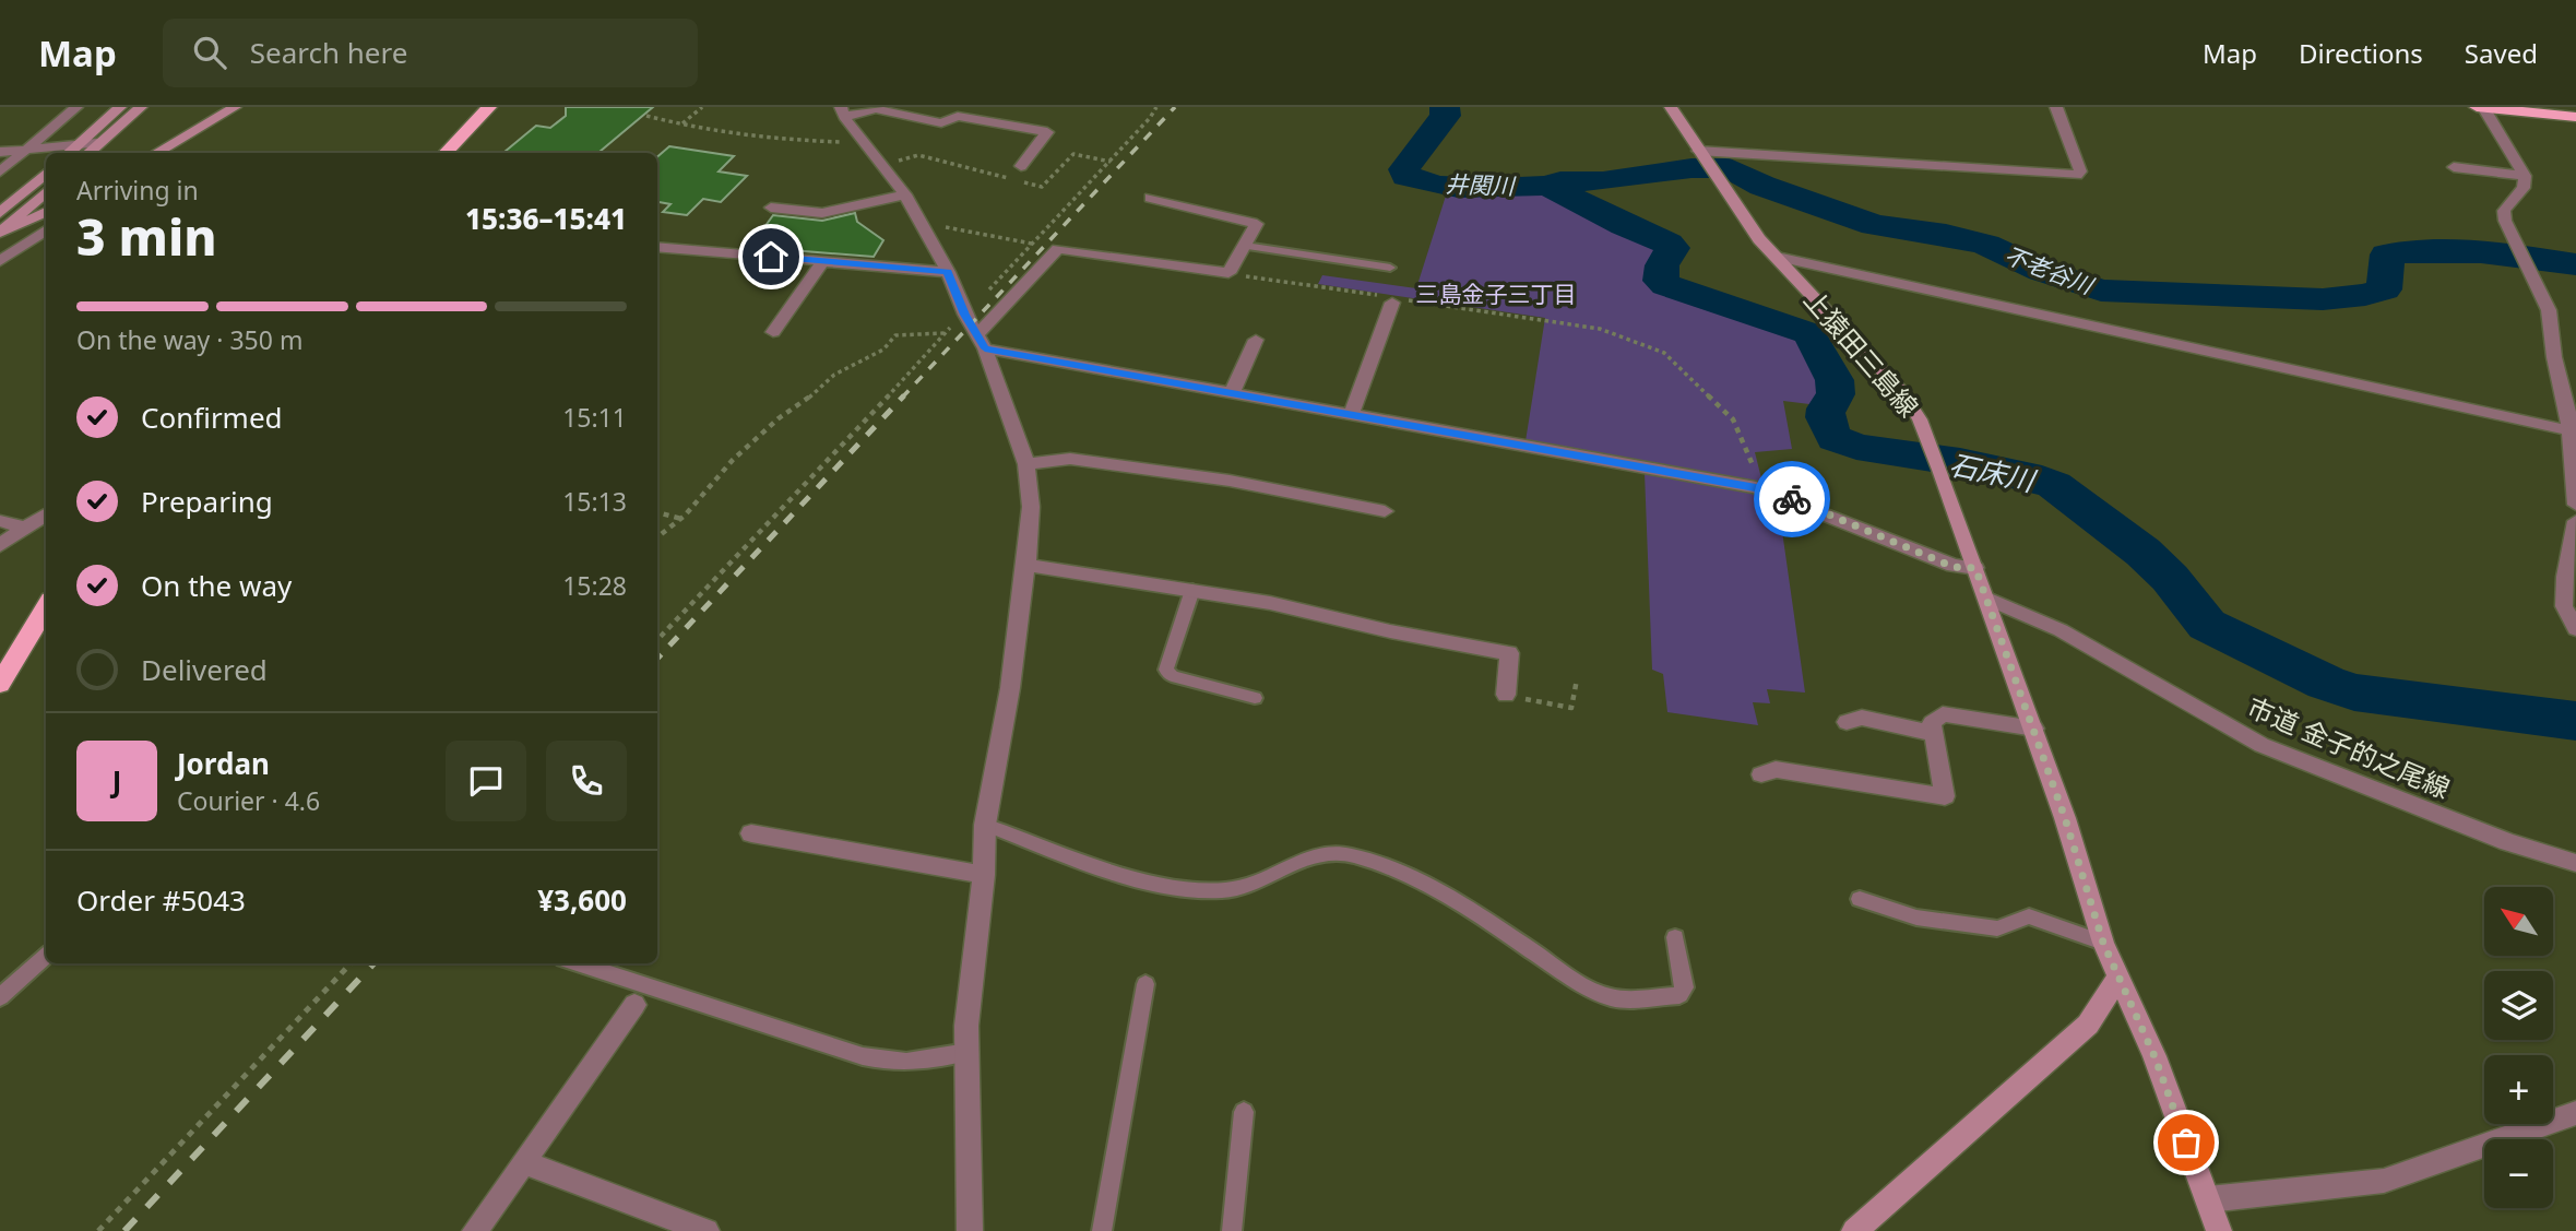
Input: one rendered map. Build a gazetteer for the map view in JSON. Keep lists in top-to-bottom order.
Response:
{
  "streets": {
    "main road": ["上猿田三島線"],
    "street": ["市道 金子的之尾線"]
  },
  "crossings": [
    ["上猿田三島線", "市道 金子的之尾線"]
  ],
  "districts": ["三島金子三丁目"],
  "water": ["井関川", "不老谷川", "石床川"],
  "north": "top left",
  "page": {
    "header": "Map",
    "search": "Search here",
    "nav": ["Map", "Directions", "Saved"],
    "heading": ["3 min", "Arriving in", "15:36–15:41"],
    "panel": [
      "Jordan",
      "Courier · 4.6",
      "Order #5043",
      "¥3,600"
    ],
    "bar": "On the way · 350 m",
    "list": [
      ["Confirmed", "15:11"],
      ["Preparing", "15:13"],
      ["On the way", "15:28"],
      "Delivered"
    ],
    "round": "J",
    "map_buttons": ["+", "−"]
  }
}
